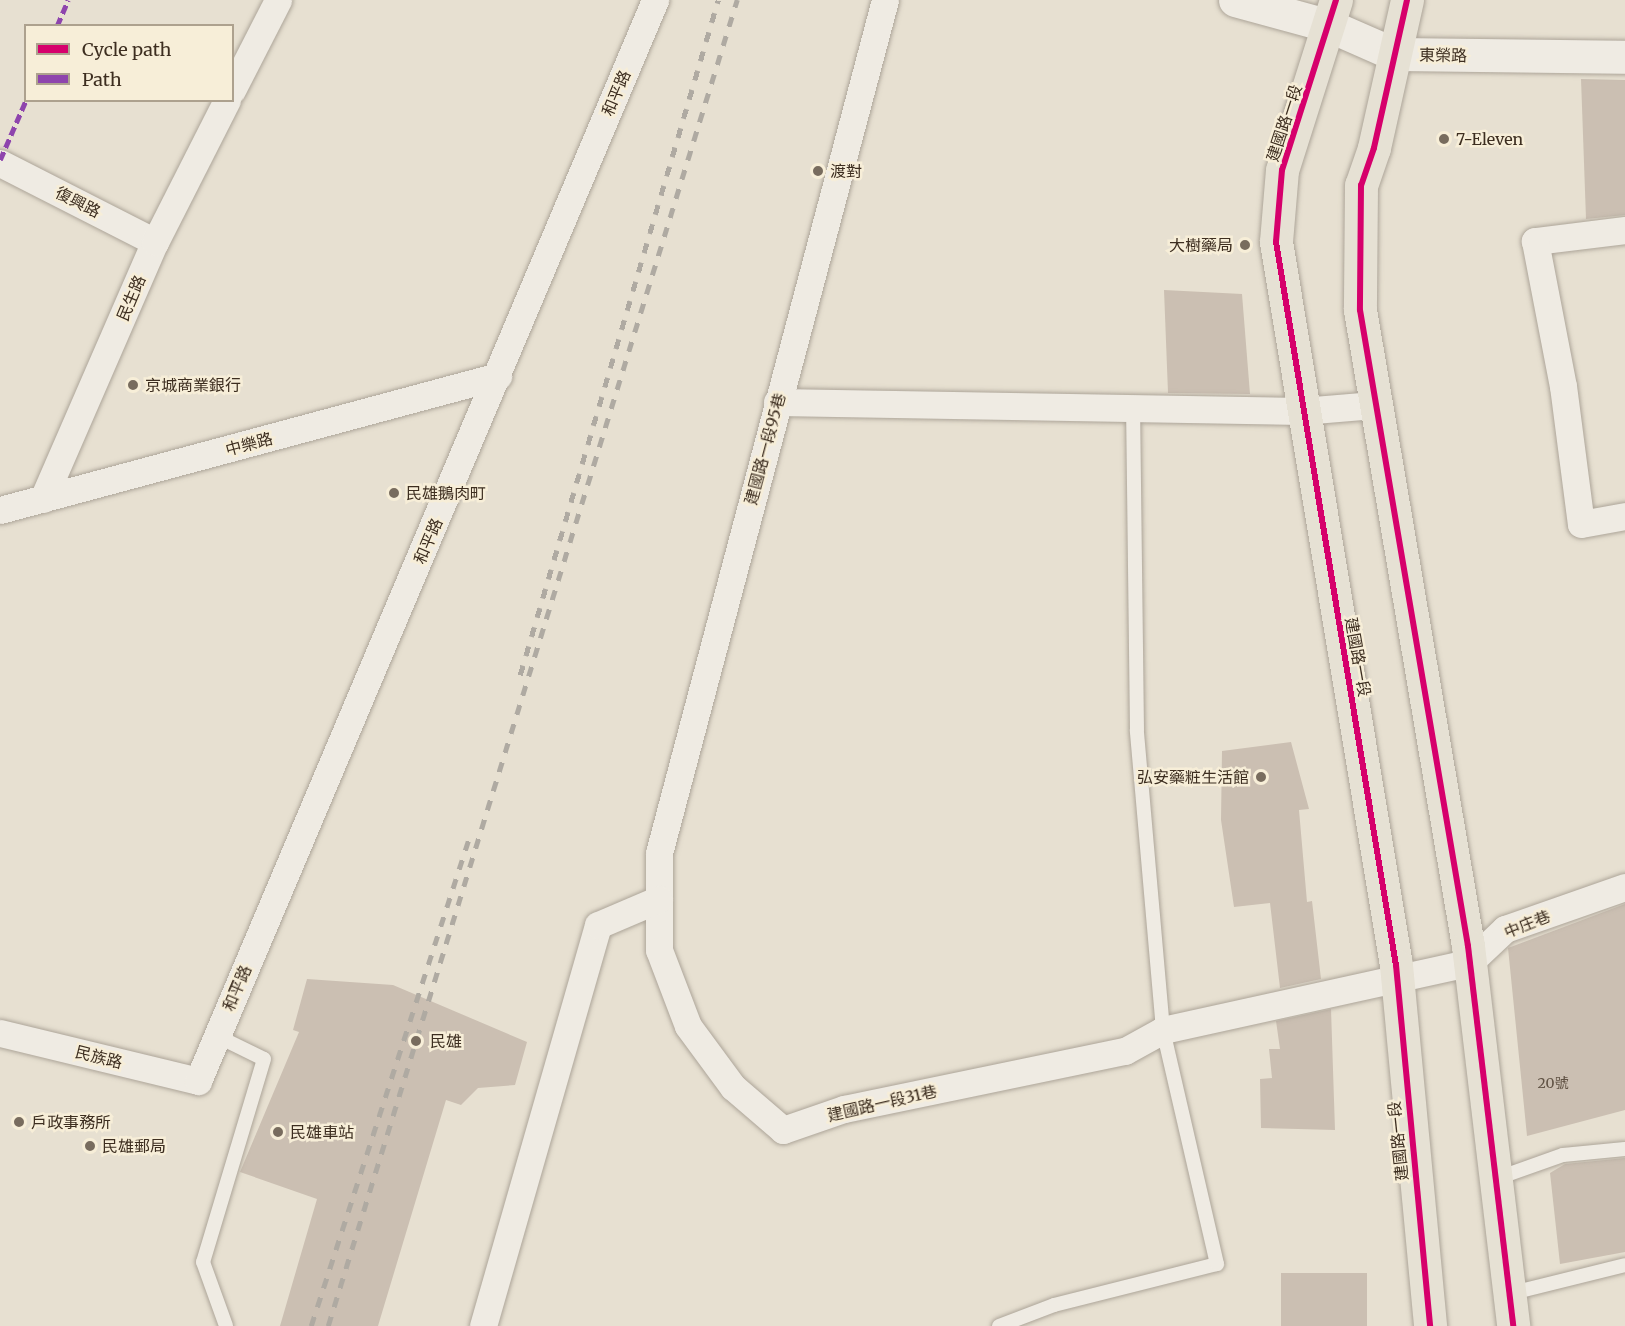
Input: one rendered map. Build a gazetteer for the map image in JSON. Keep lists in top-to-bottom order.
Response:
{
  "streets": {
    "main road": ["建國路一段"],
    "street": [
      "東榮路",
      "和平路",
      "復興路",
      "民生路",
      "中樂路",
      "建國路一段95巷",
      "中庄巷",
      "民族路",
      "建國路一段31巷"
    ]
  },
  "crossings": [
    ["東榮路", "建國路一段"],
    ["和平路", "中樂路"],
    ["和平路", "民族路"],
    ["建國路一段", "建國路一段31巷"],
    ["復興路", "民生路"],
    ["民生路", "中樂路"],
    ["建國路一段95巷", "建國路一段31巷"],
    ["中庄巷", "建國路一段31巷"]
  ],
  "places": [
    "7-Eleven",
    "渡對",
    "大樹藥局",
    "京城商業銀行",
    "民雄鵝肉町",
    "弘安藥粧生活館",
    "民雄",
    "戶政事務所",
    "民雄車站",
    "民雄郵局"
  ],
  "house_numbers": ["20號"],
  "legend": ["Cycle path", "Path"]
}
